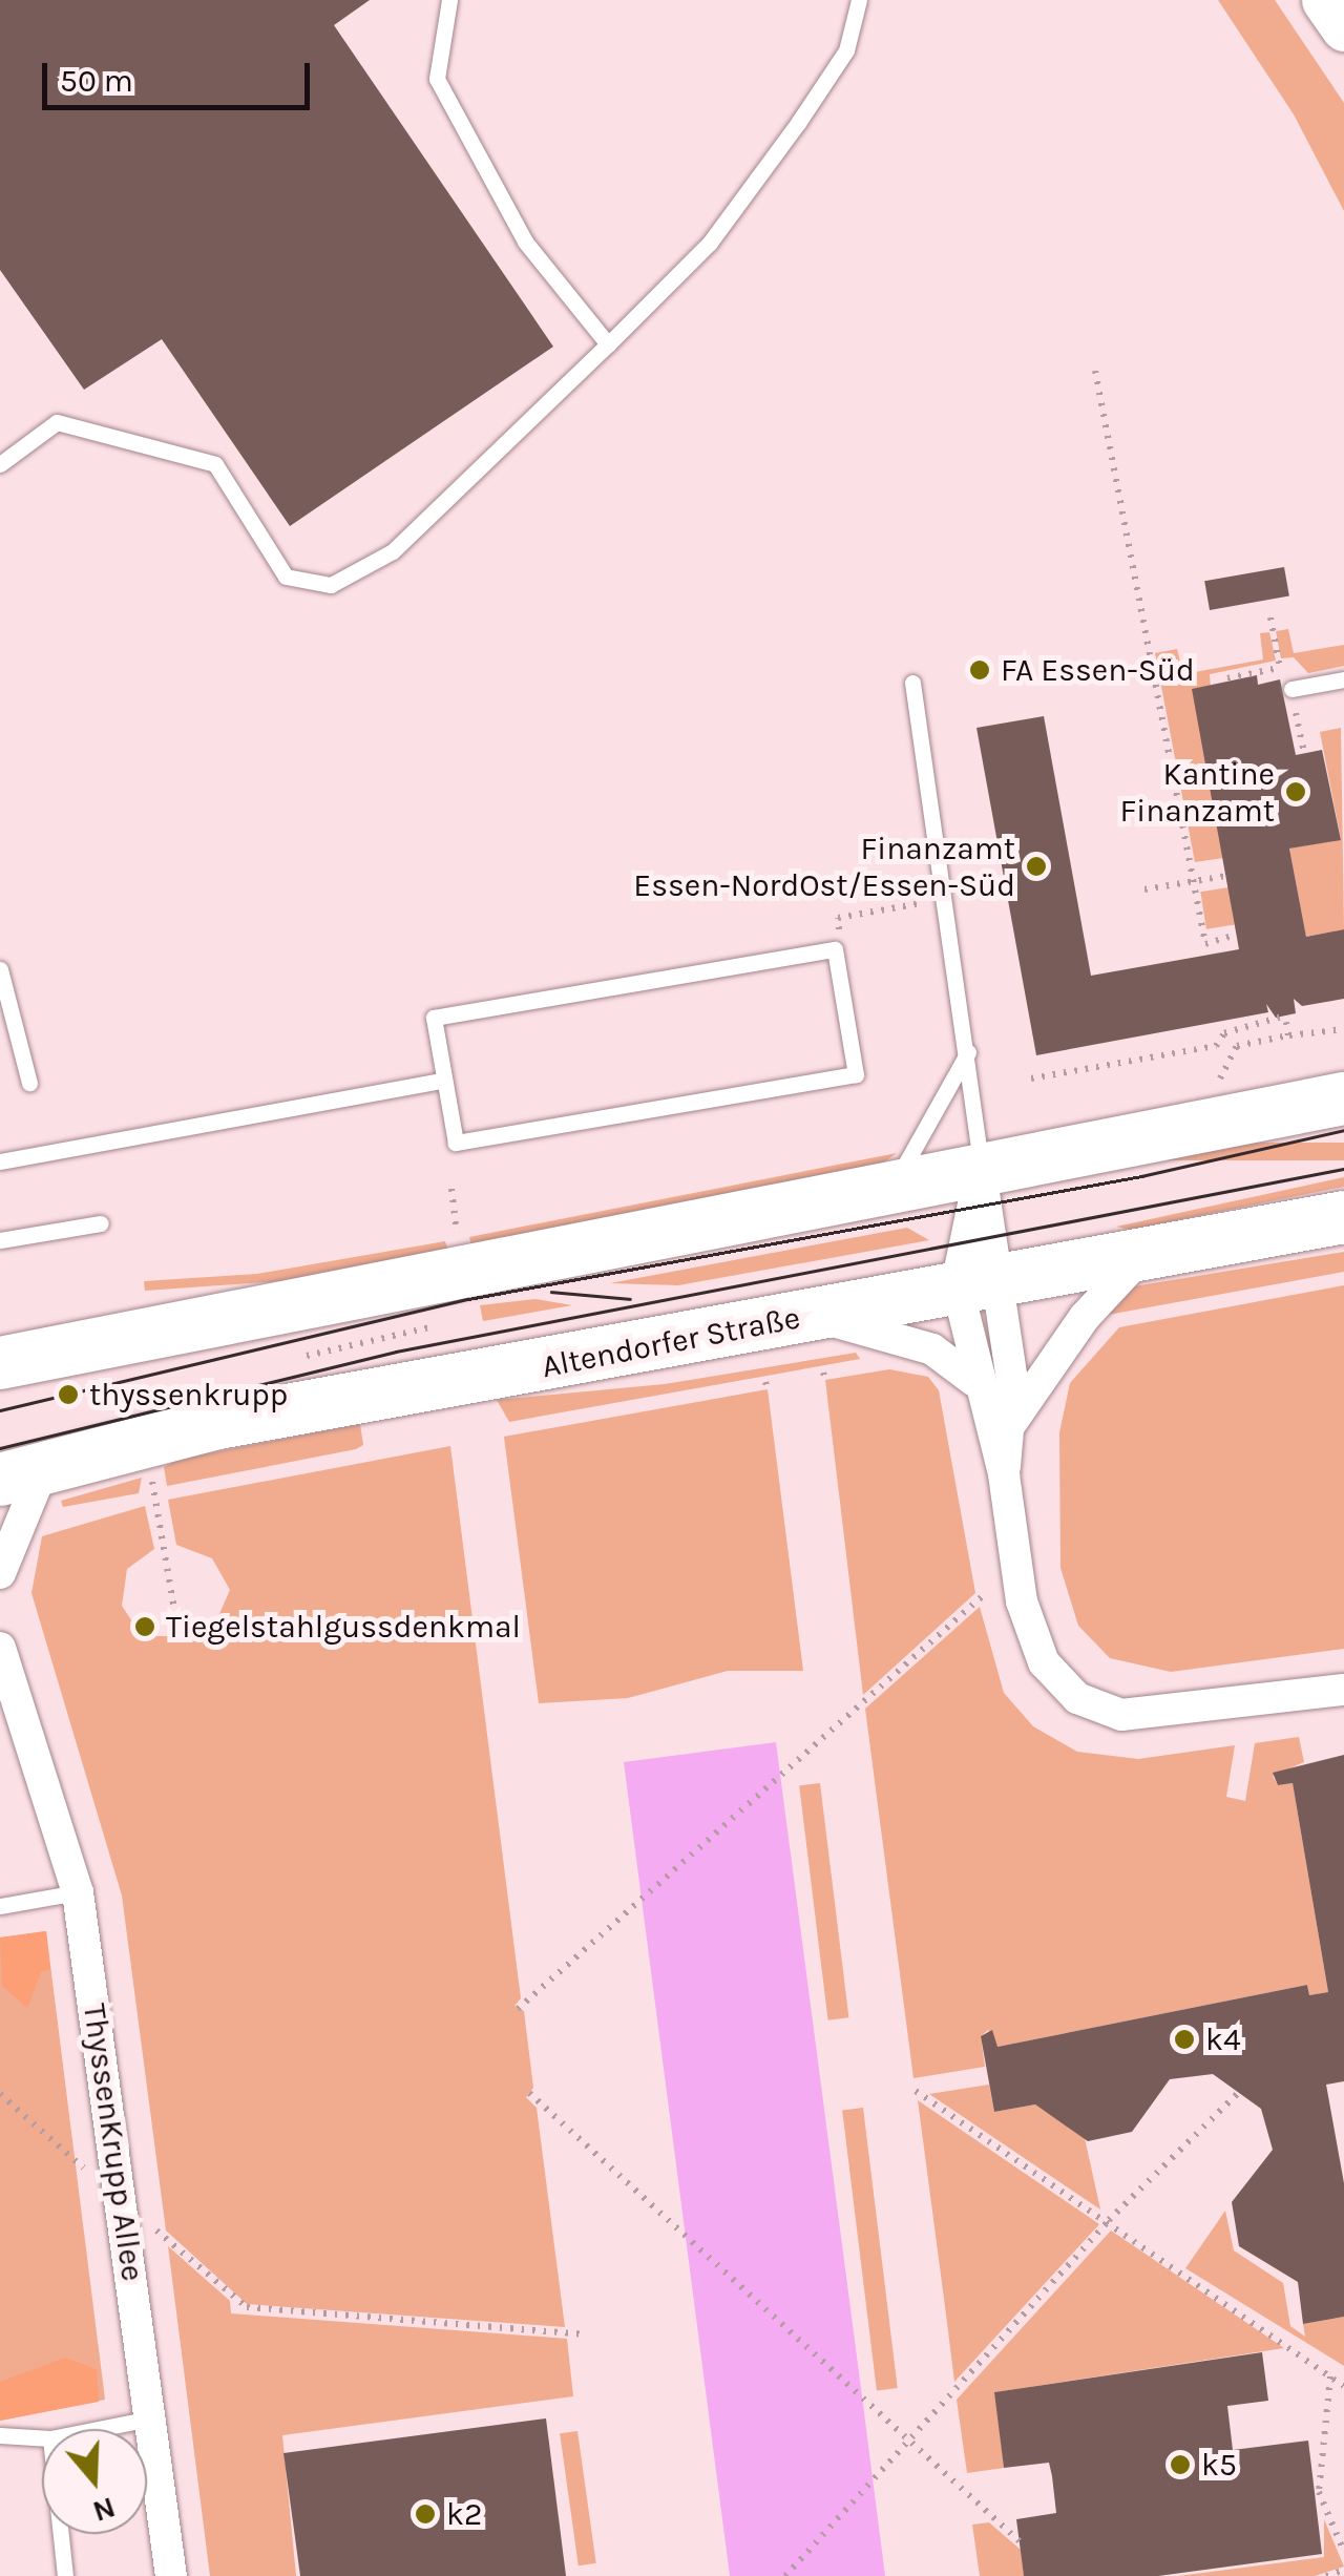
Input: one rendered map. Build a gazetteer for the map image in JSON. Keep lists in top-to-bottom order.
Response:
{
  "streets": {
    "main road": ["Altendorfer Straße"],
    "street": ["ThyssenKrupp Allee"]
  },
  "places": [
    "FA Essen-Süd",
    "Kantine Finanzamt",
    "Finanzamt Essen-NordOst/Essen-Süd",
    "thyssenkrupp",
    "Tiegelstahlgussdenkmal",
    "k4",
    "k5",
    "k2"
  ],
  "scale_bar": "50 m",
  "north": "bottom"
}
